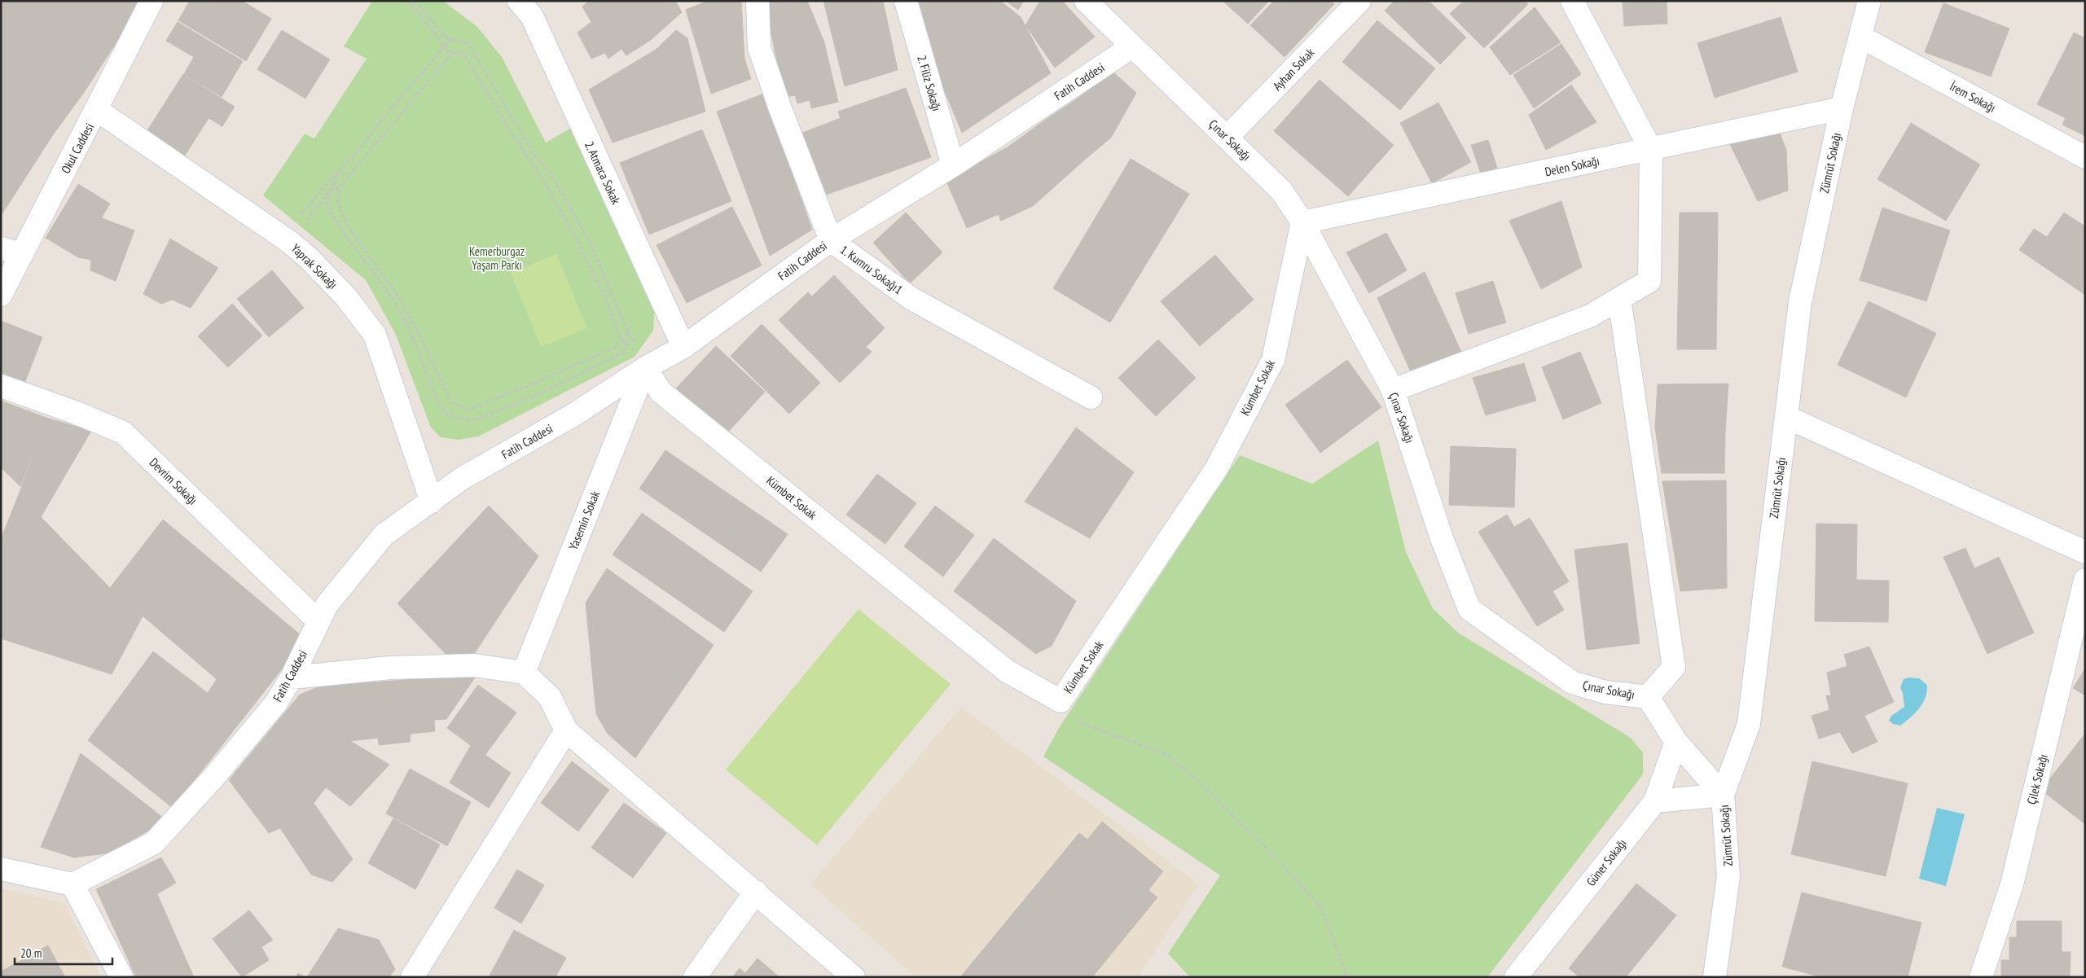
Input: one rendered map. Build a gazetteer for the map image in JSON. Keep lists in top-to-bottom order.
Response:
{
  "streets": {
    "street": [
      "Ayhan Sokak",
      "Fatih Caddesi",
      "2. Filiz Sokağı",
      "İrem Sokağı",
      "Çınar Sokağı",
      "Okul Caddesi",
      "Zümrüt Sokağı",
      "Delen Sokağı",
      "2. Atmaca Sokak",
      "Yaprak Sokağı",
      "1. Kumru Sokağı1",
      "Kümbet Sokak",
      "Devrim Sokağı",
      "Yasemin Sokak",
      "Çilek Sokağı",
      "Güner Sokağı"
    ]
  },
  "crossings": [
    ["Ayhan Sokak", "Çınar Sokağı"],
    ["Fatih Caddesi", "2. Filiz Sokağı"],
    ["Fatih Caddesi", "Çınar Sokağı"],
    ["Fatih Caddesi", "2. Atmaca Sokak"],
    ["Fatih Caddesi", "Yaprak Sokağı"],
    ["Fatih Caddesi", "1. Kumru Sokağı1"],
    ["Fatih Caddesi", "Kümbet Sokak"],
    ["Fatih Caddesi", "Devrim Sokağı"],
    ["Fatih Caddesi", "Yasemin Sokak"],
    ["İrem Sokağı", "Zümrüt Sokağı"],
    ["Çınar Sokağı", "Zümrüt Sokağı"],
    ["Çınar Sokağı", "Delen Sokağı"],
    ["Çınar Sokağı", "Kümbet Sokak"],
    ["Çınar Sokağı", "Güner Sokağı"],
    ["Okul Caddesi", "Yaprak Sokağı"],
    ["Zümrüt Sokağı", "Delen Sokağı"],
    ["Delen Sokağı", "Kümbet Sokak"],
    ["Kümbet Sokak", "Yasemin Sokak"]
  ],
  "parks": ["Kemerburgaz Yaşam Parkı"],
  "scale_bar": "20 m"
}
